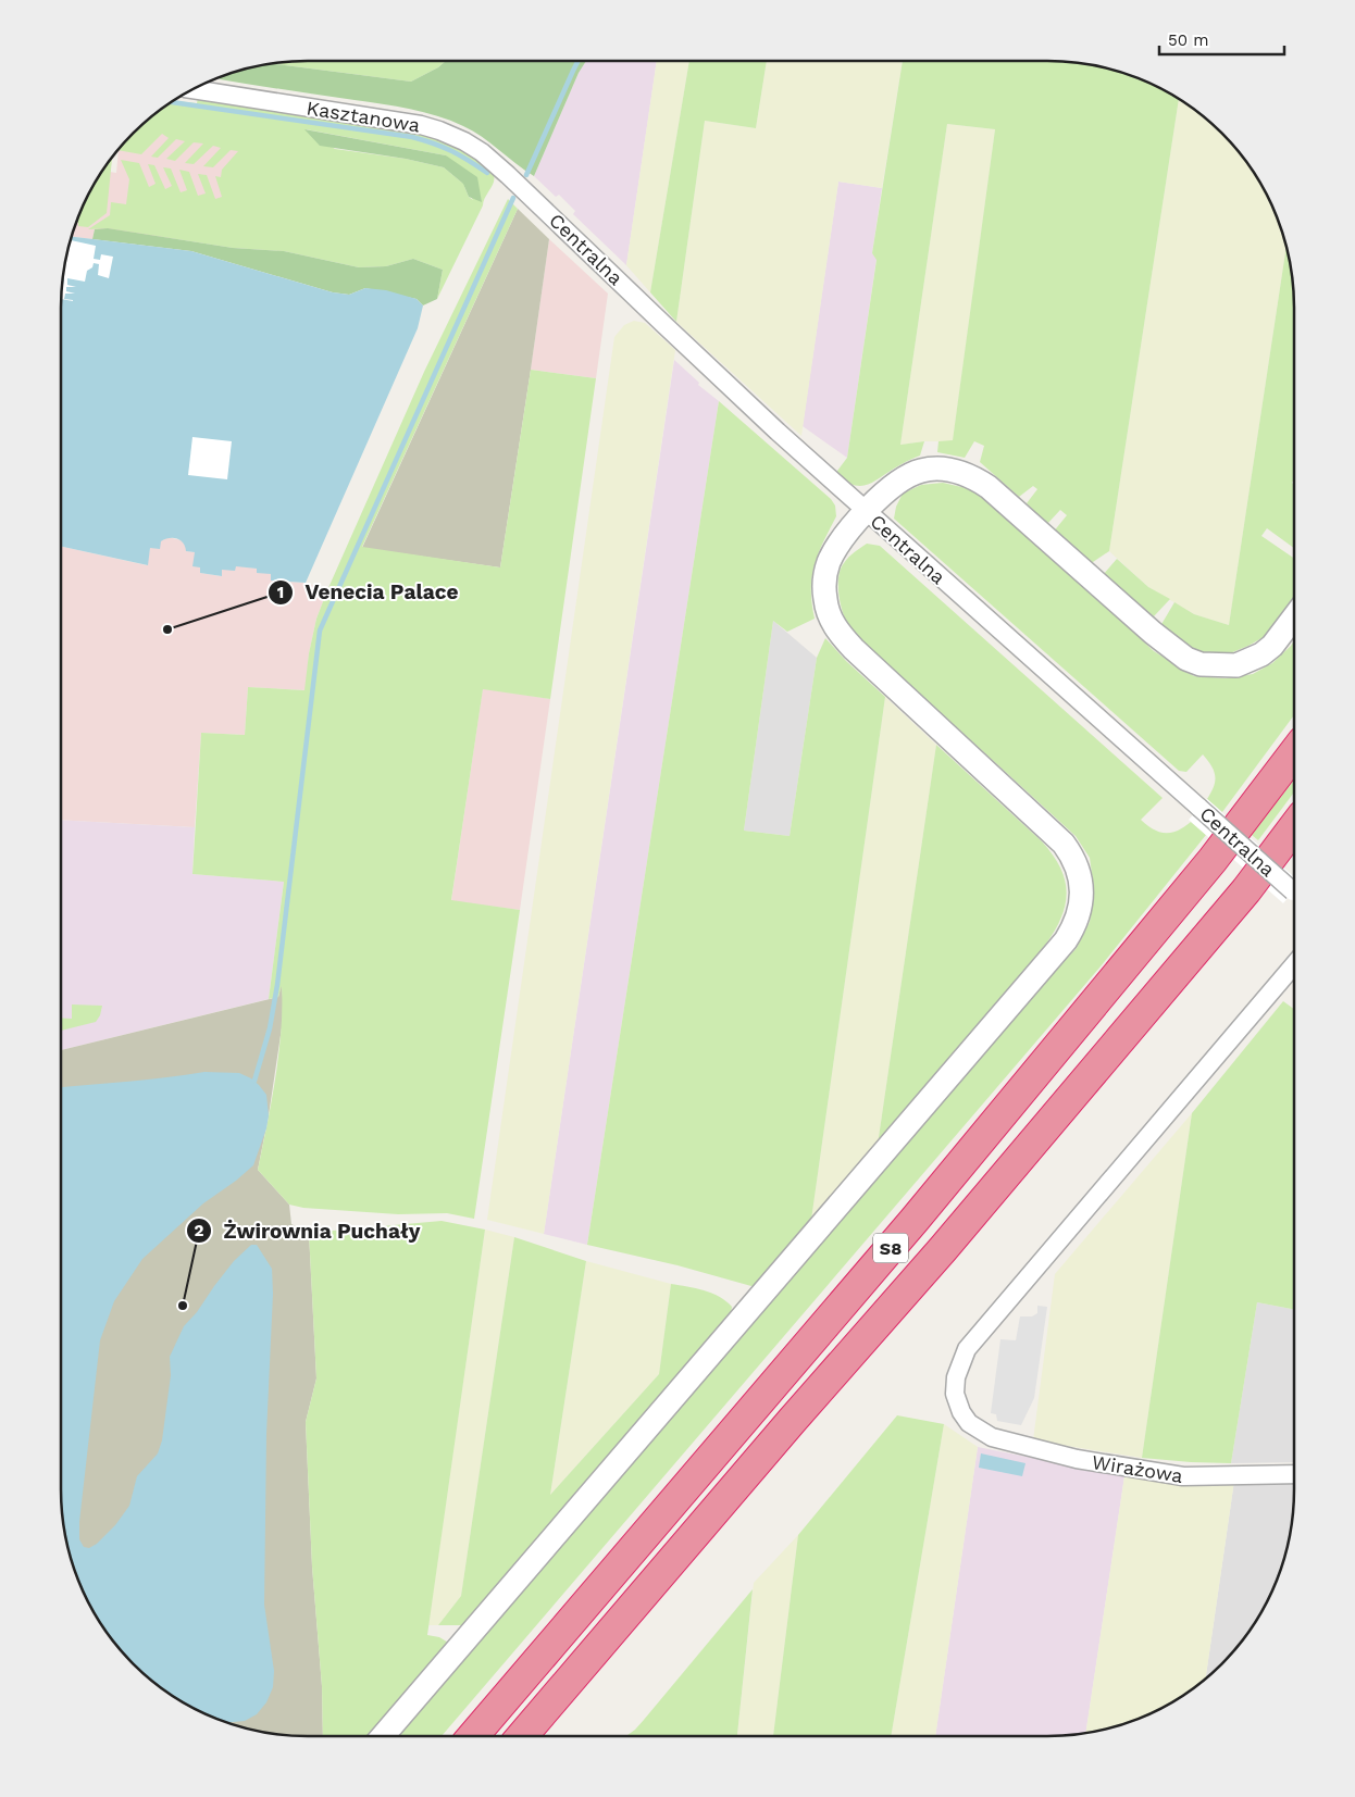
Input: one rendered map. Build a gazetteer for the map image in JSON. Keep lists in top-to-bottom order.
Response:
{
  "streets": {
    "highway": ["S8"],
    "street": ["Kasztanowa", "Centralna", "Wirażowa"]
  },
  "crossings": [
    ["Kasztanowa", "Centralna"]
  ],
  "places": ["Venecia Palace", "Żwirownia Puchały"],
  "scale_bar": "50 m"
}
